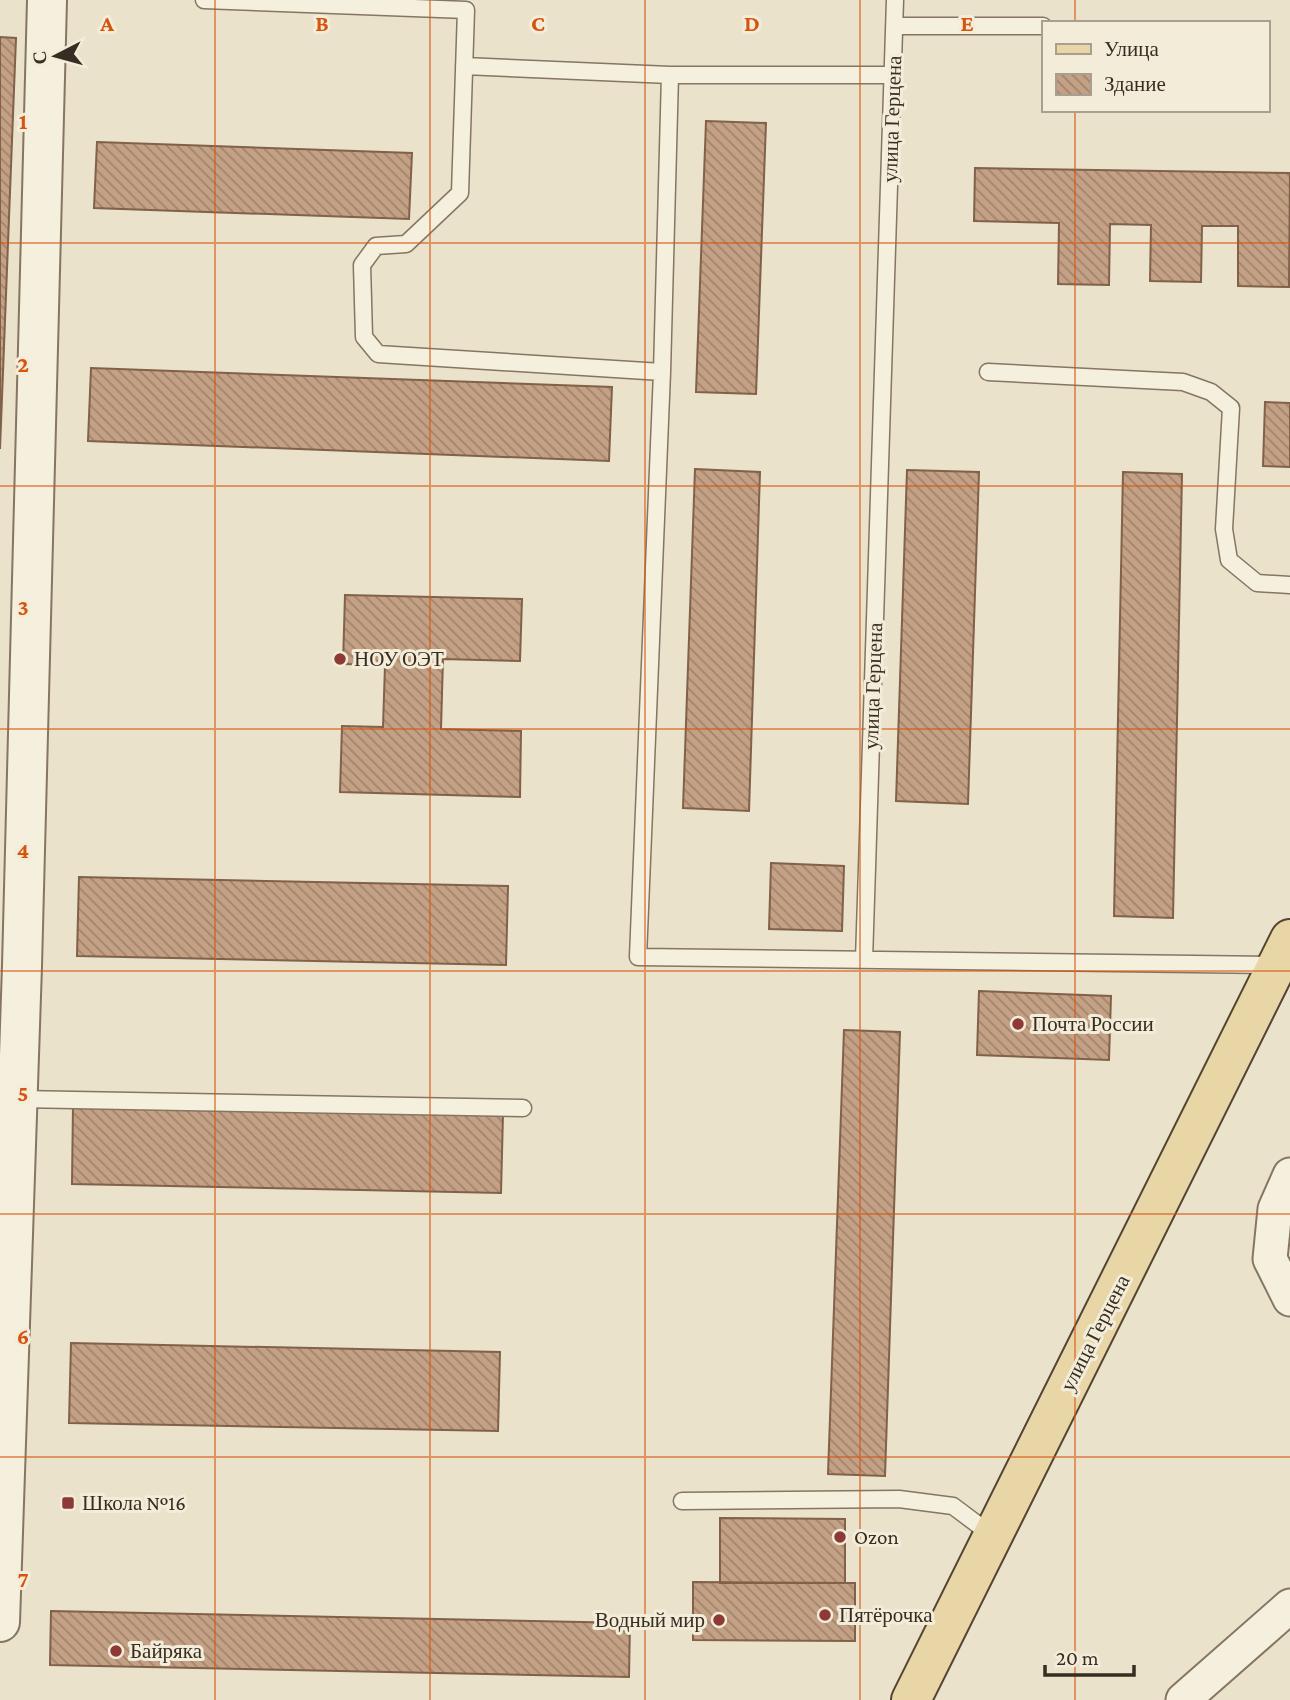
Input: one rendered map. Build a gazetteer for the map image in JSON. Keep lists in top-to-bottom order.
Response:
{
  "streets": {
    "main road": ["улица Герцена"]
  },
  "places": {
    "other": [
      "НОУ ОЭТ",
      "Почта России",
      "Ozon",
      "Пятёрочка",
      "Водный мир",
      "Байряка"
    ],
    "transit": ["Школа №16"]
  },
  "legend": ["Улица", "Здание"],
  "scale_bar": "20 m",
  "north": "left",
  "grid": {
    "columns": [
      "A",
      "B",
      "C",
      "D",
      "E"
    ],
    "rows": [
      "1",
      "2",
      "3",
      "4",
      "5",
      "6",
      "7"
    ]
  }
}
